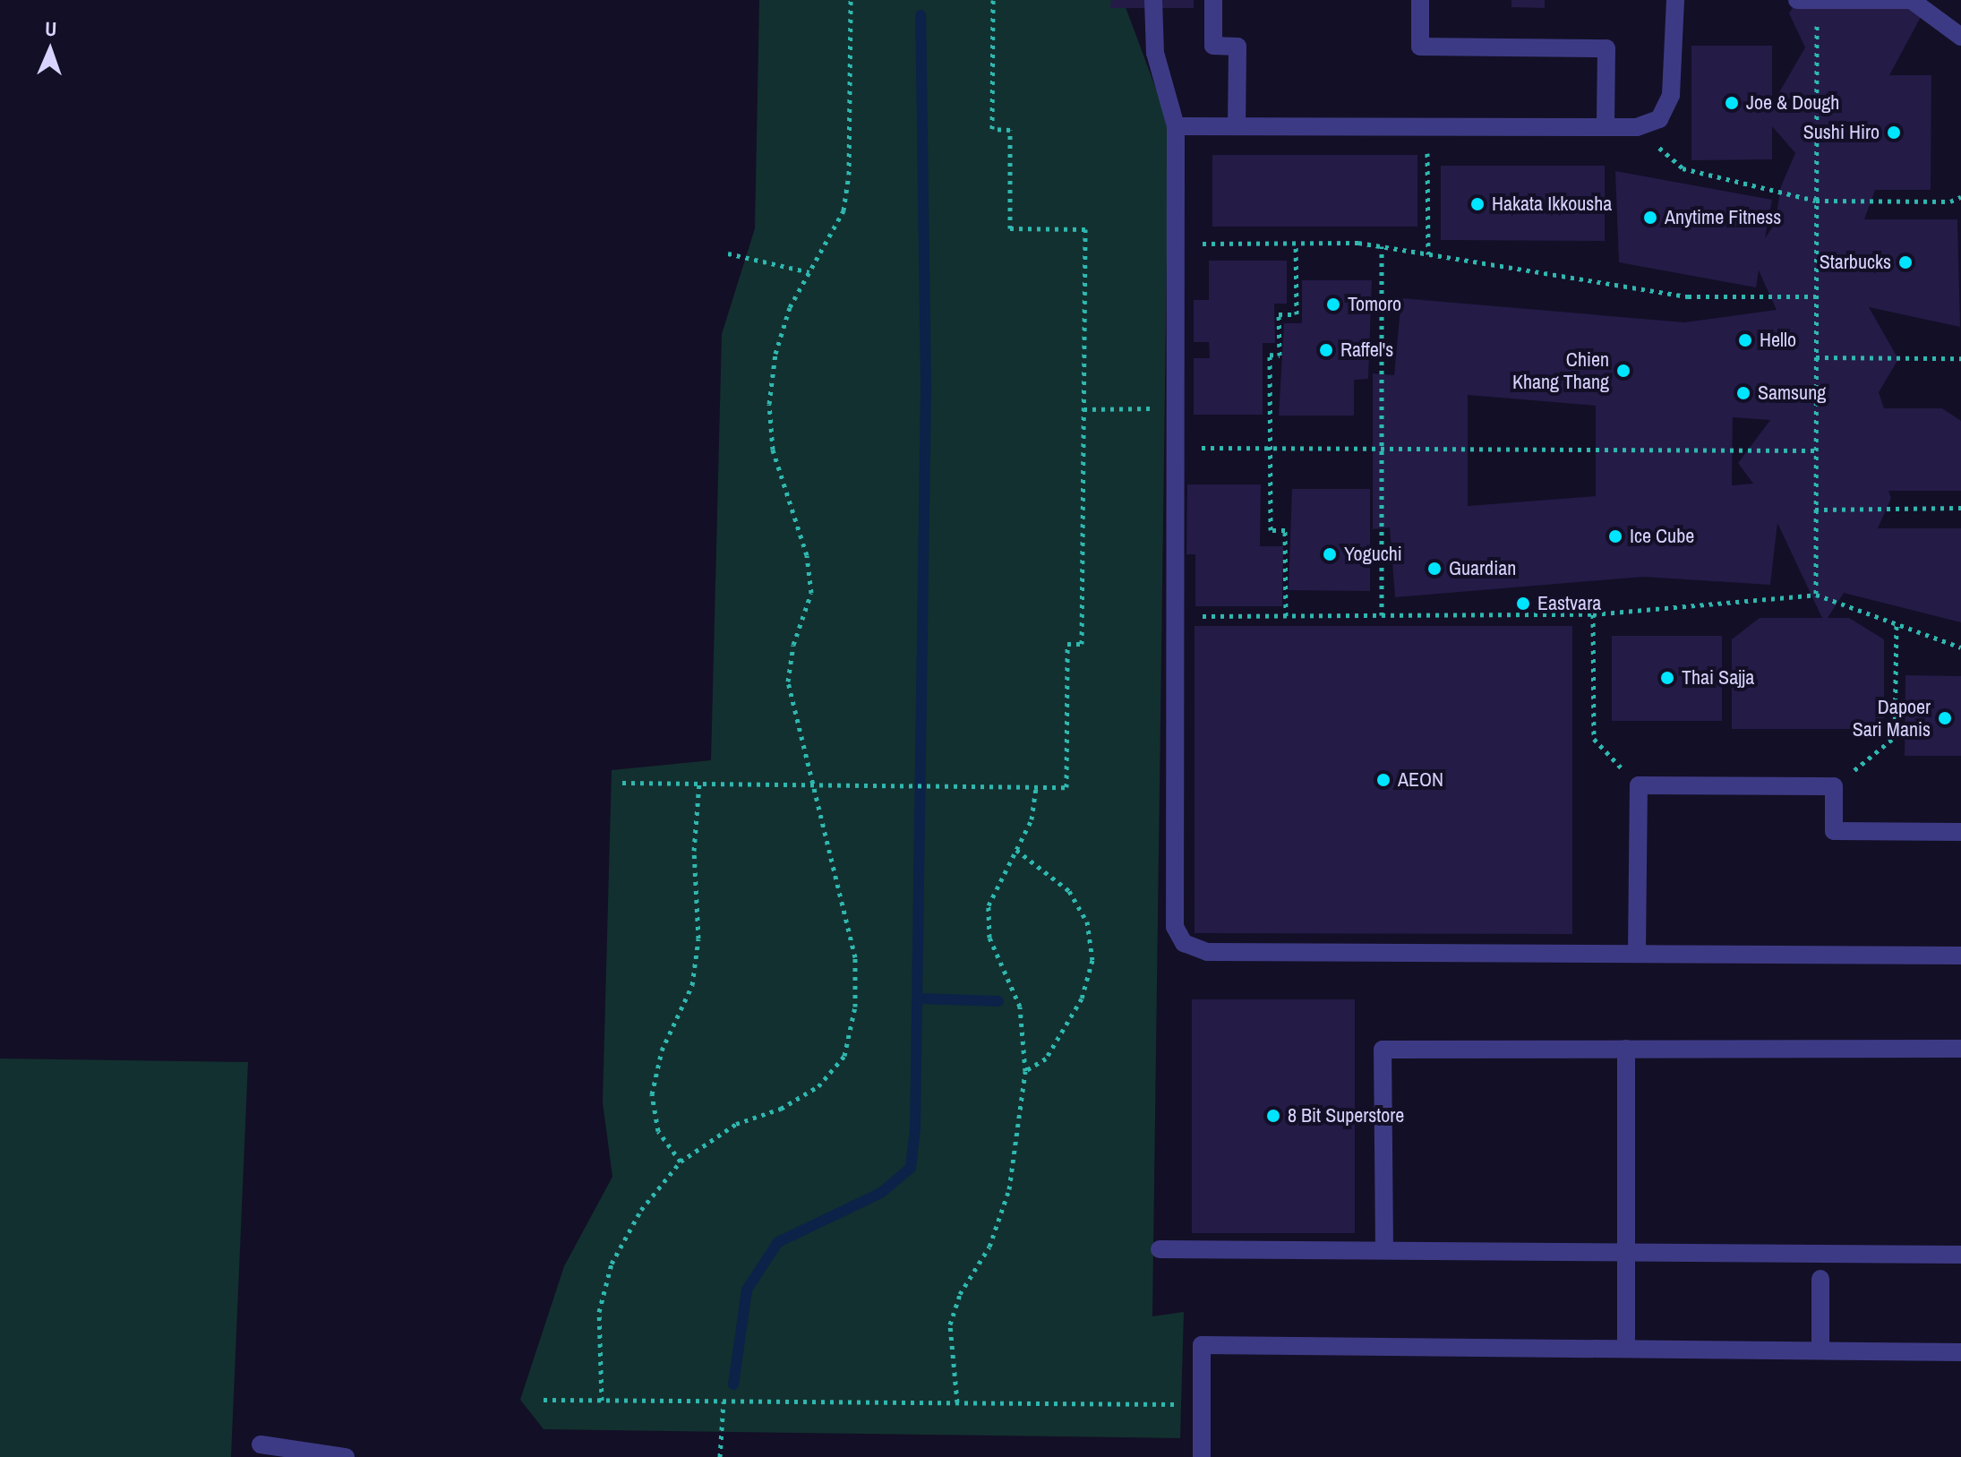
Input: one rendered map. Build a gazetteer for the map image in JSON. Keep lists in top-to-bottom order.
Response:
{
  "places": [
    "Joe & Dough",
    "Sushi Hiro",
    "Hakata Ikkousha",
    "Anytime Fitness",
    "Starbucks",
    "Tomoro",
    "Hello",
    "Raffel's",
    "Chien Khang Thang",
    "Samsung",
    "Ice Cube",
    "Yoguchi",
    "Guardian",
    "Eastvara",
    "Thai Sajja",
    "Dapoer Sari Manis",
    "AEON",
    "8 Bit Superstore"
  ],
  "north": "top"
}
